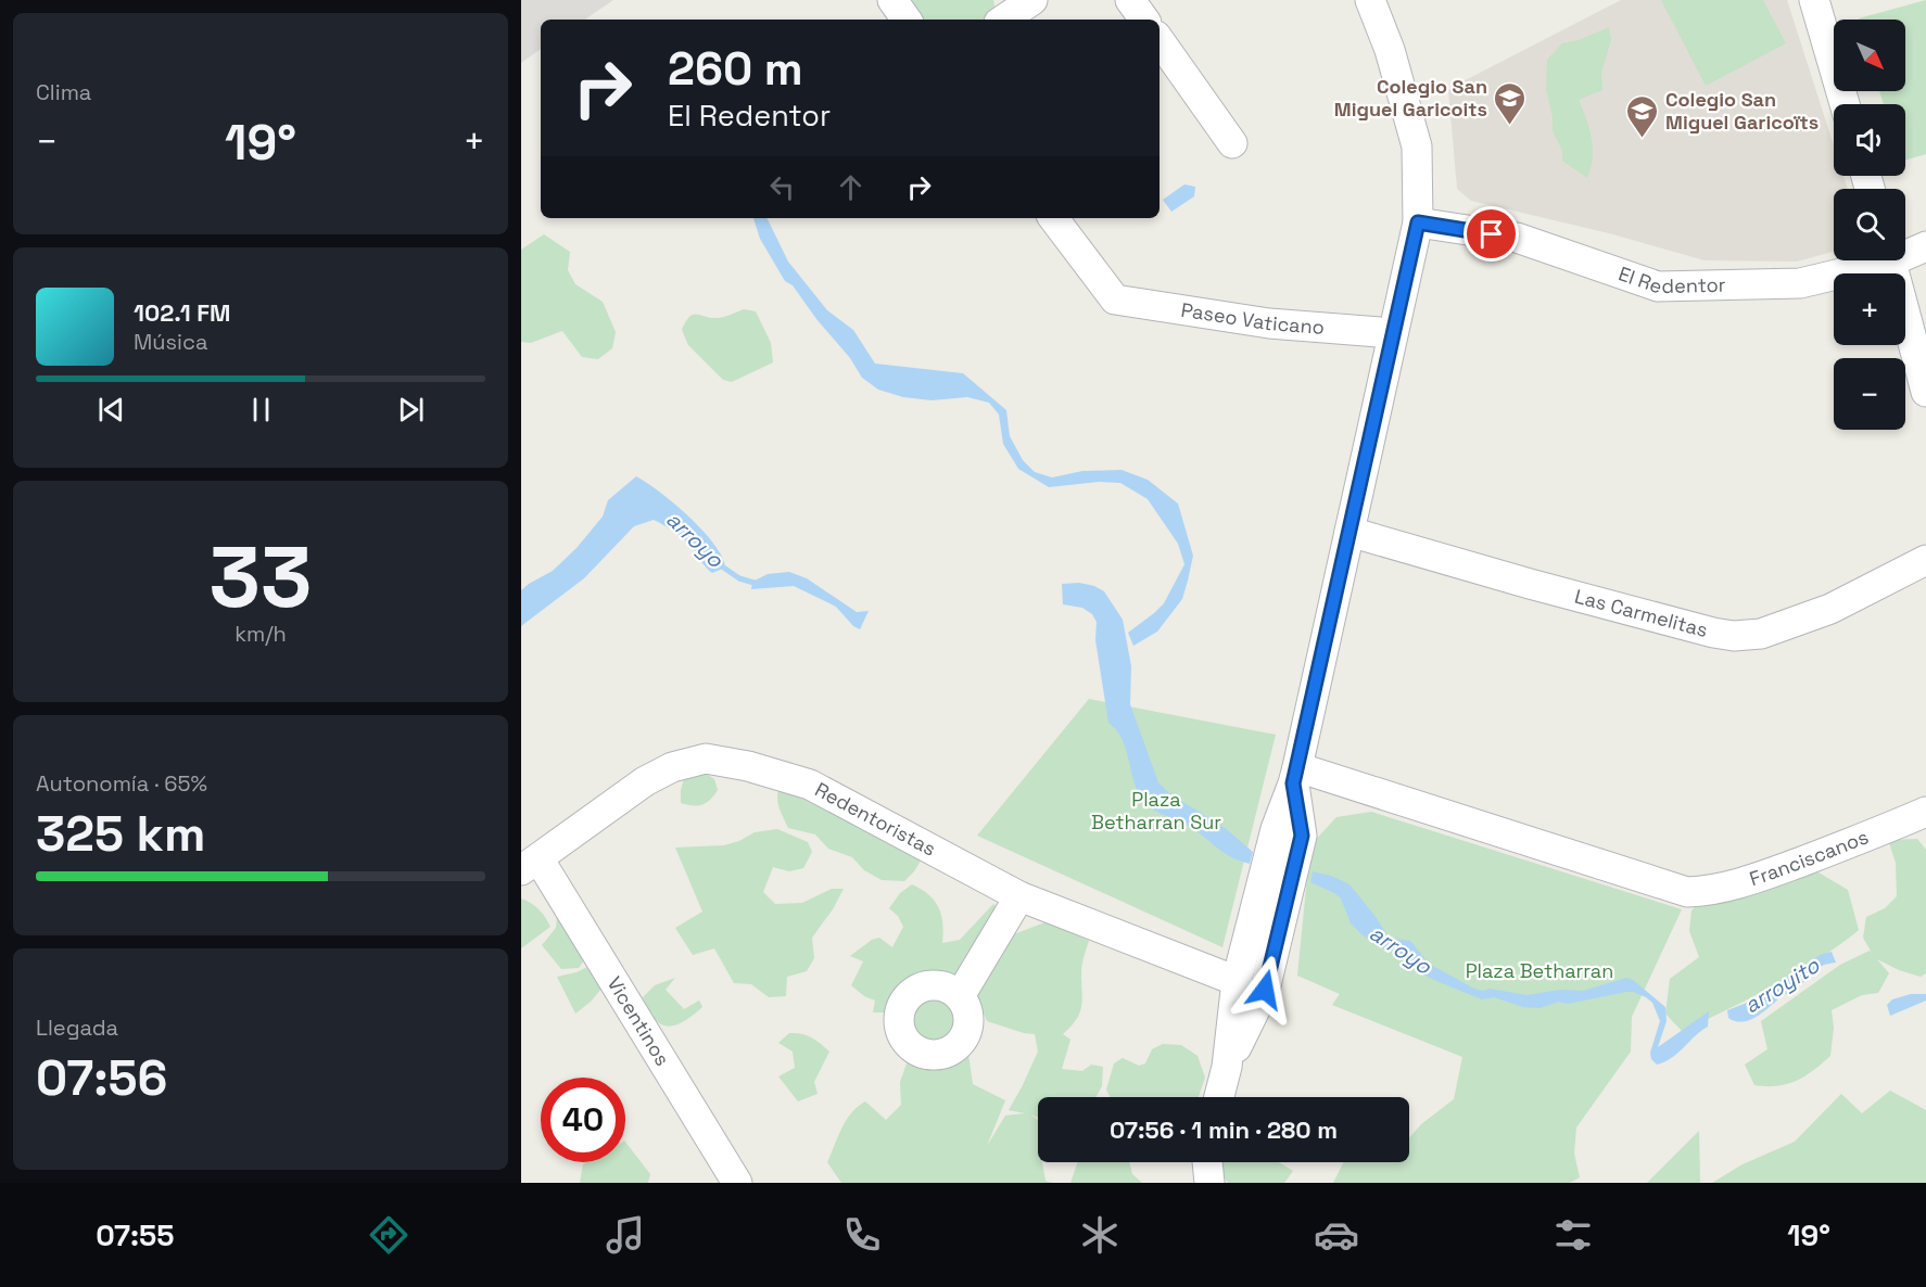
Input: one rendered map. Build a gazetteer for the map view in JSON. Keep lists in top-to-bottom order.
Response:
{
  "streets": {
    "street": [
      "El Redentor",
      "Paseo Vaticano",
      "Las Carmelitas",
      "Redentoristas",
      "Franciscanos",
      "Vicentinos"
    ]
  },
  "crossings": [
    ["Redentoristas", "Vicentinos"]
  ],
  "water": ["arroyo", "arroyito"],
  "parks": ["Plaza Betharran Sur", "Plaza Betharran"],
  "places": {
    "school or university": ["Colegio San Miguel Garicoits", "Colegio San Miguel Garicoïts"]
  },
  "north": "bottom right",
  "page": {
    "tile": [
      "Clima",
      ["33", "km/h"],
      ["Autonomía · 65%", "325 km"],
      ["Llegada", "07:56"]
    ],
    "map_buttons": ["+", "−"],
    "turn": ["260 m", "El Redentor"],
    "heat": ["−", "19°", "+"],
    "song": ["102.1 FM", "Música"],
    "limit": "40",
    "trip": "07:56 · 1 min · 280 m",
    "tabs": ["07:55", "19°"]
  }
}
